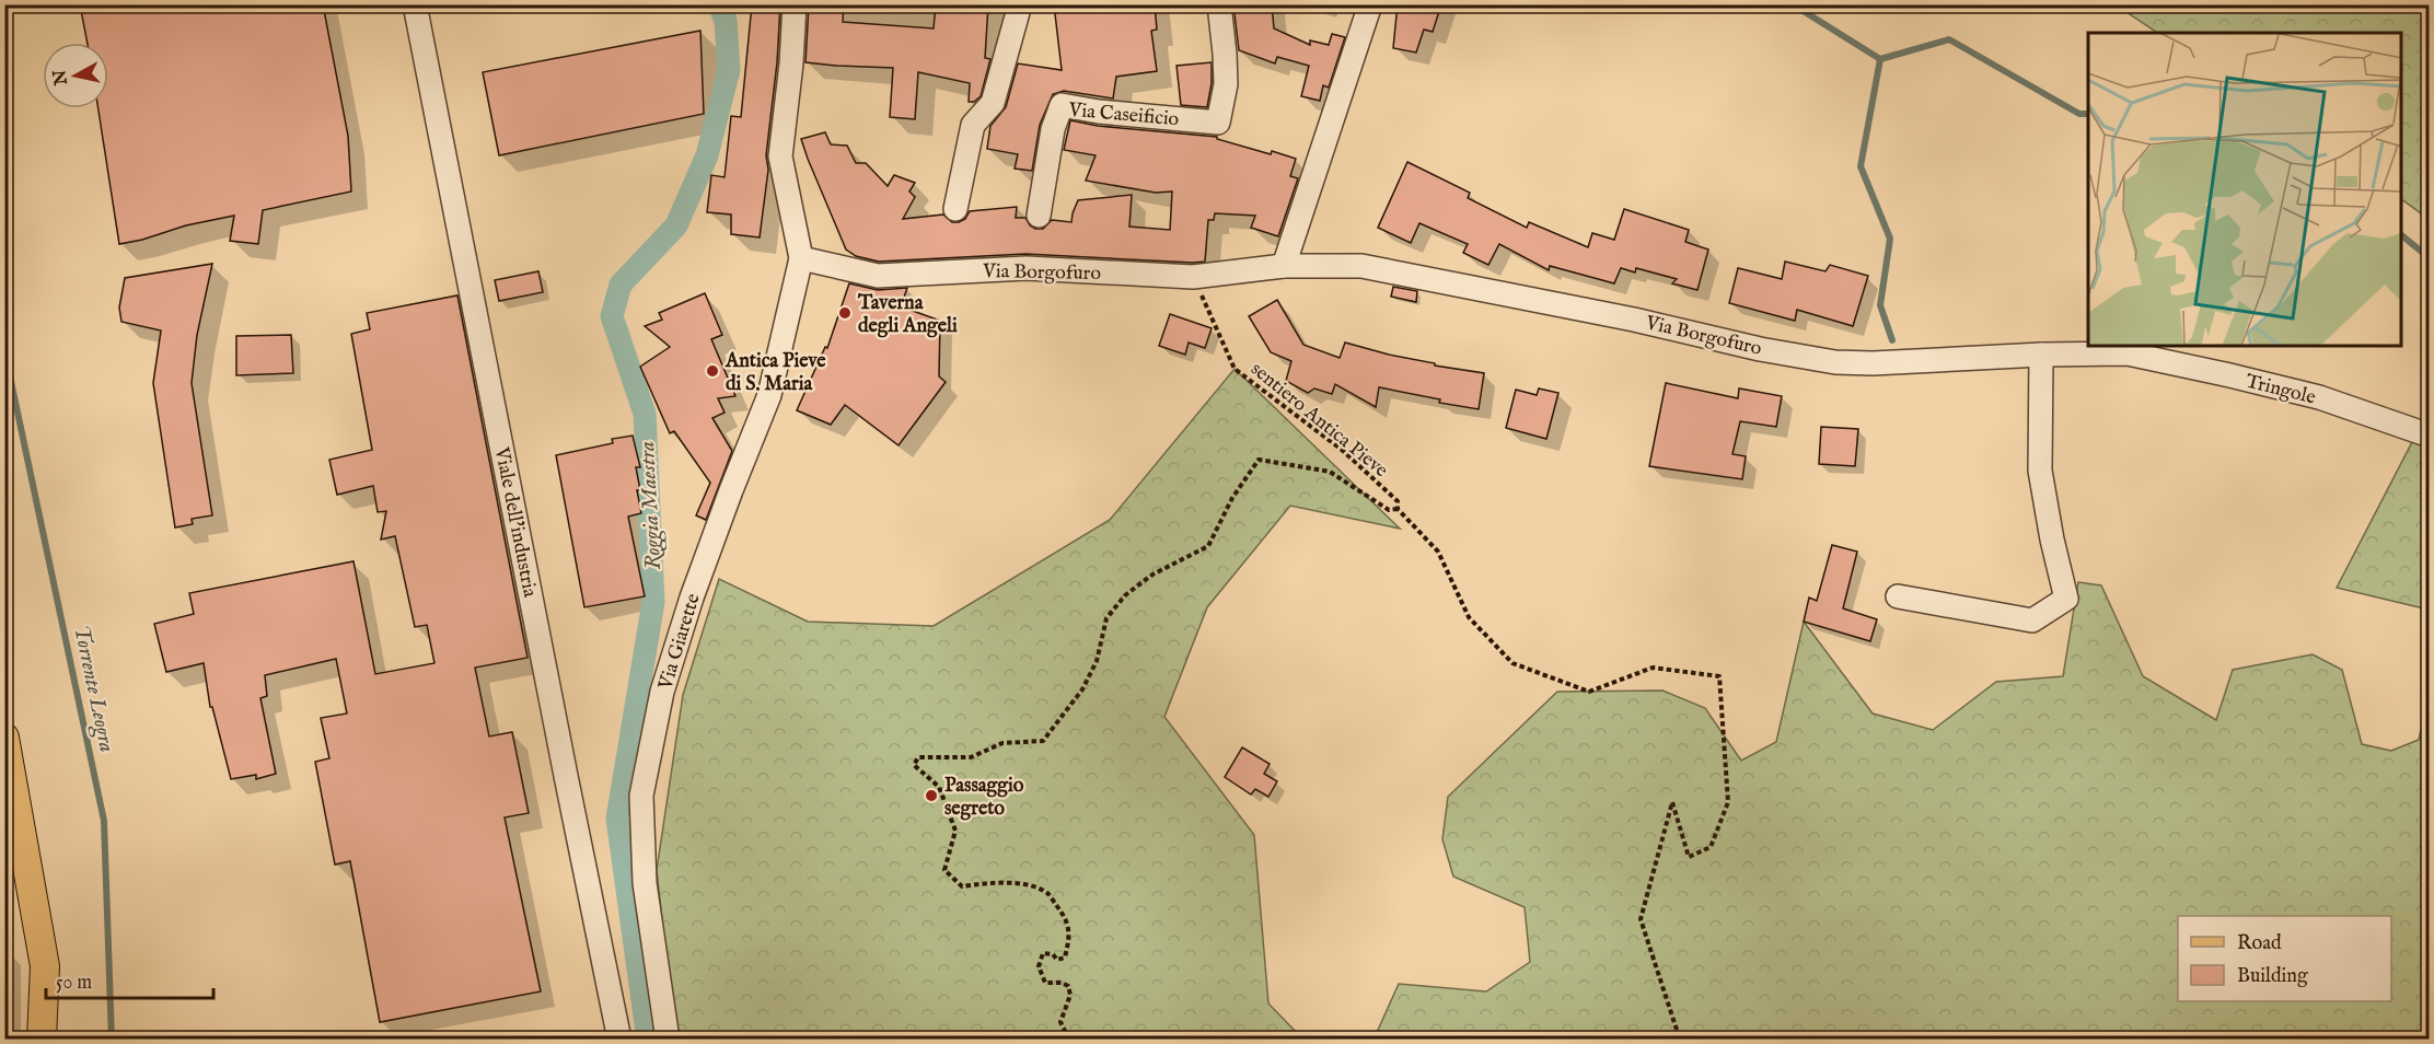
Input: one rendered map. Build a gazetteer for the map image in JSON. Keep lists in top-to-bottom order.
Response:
{
  "streets": {
    "street": [
      "Via Caseificio",
      "Via Borgofuro",
      "Tringole",
      "Viale dell'industria",
      "Via Giarette"
    ],
    "path": ["sentiero Antica Pieve"]
  },
  "crossings": [
    ["Via Borgofuro", "Tringole"],
    ["Via Borgofuro", "sentiero Antica Pieve"],
    ["Via Borgofuro", "Via Giarette"]
  ],
  "water": ["Roggia Maestra", "Torrente Leogra"],
  "places": ["Taverna degli Angeli", "Antica Pieve di S. Maria", "Passaggio segreto"],
  "legend": ["Road", "Building"],
  "scale_bar": "50 m",
  "north": "left"
}
